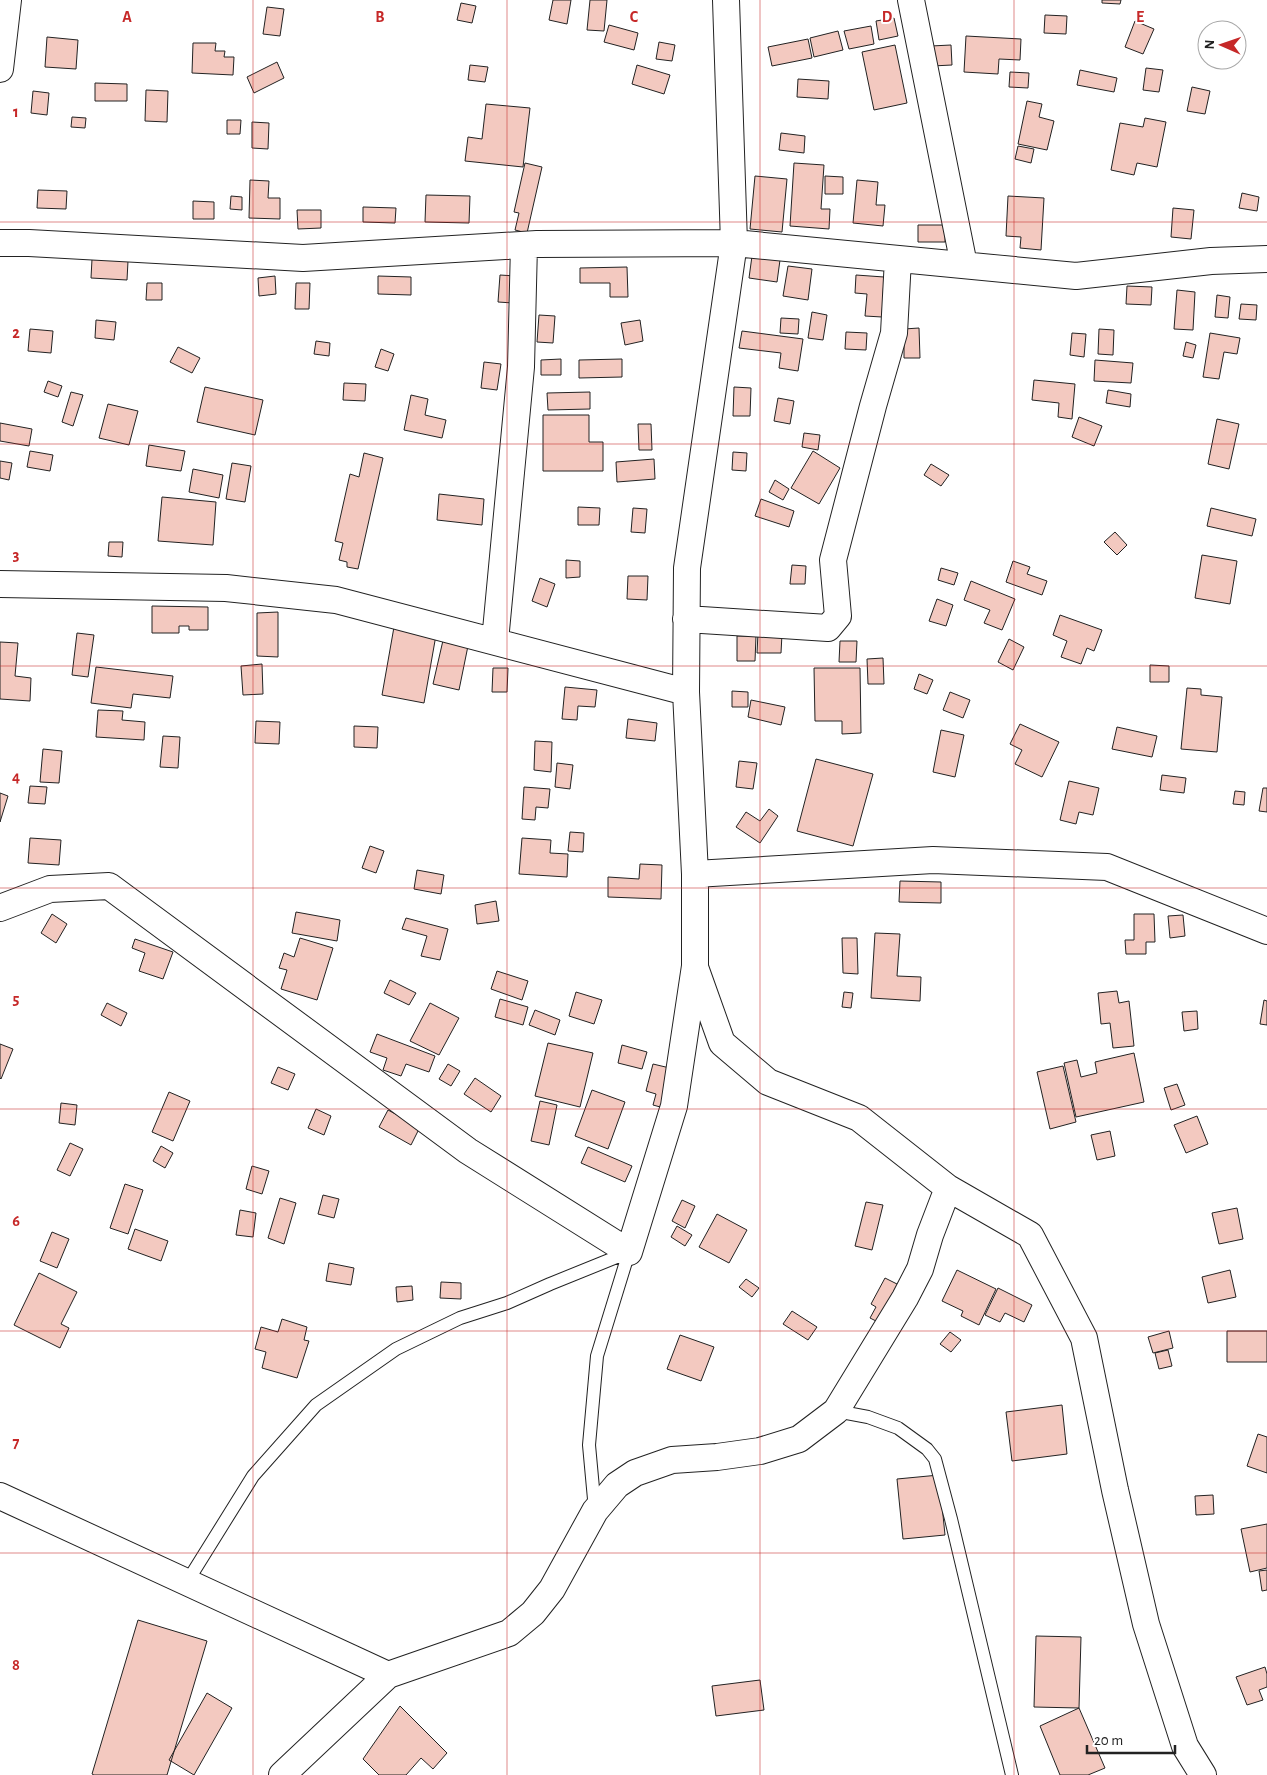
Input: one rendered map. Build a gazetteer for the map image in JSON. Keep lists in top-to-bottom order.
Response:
{
  "scale_bar": "20 m",
  "north": "left",
  "grid": {
    "columns": [
      "A",
      "B",
      "C",
      "D",
      "E"
    ],
    "rows": [
      "1",
      "2",
      "3",
      "4",
      "5",
      "6",
      "7",
      "8"
    ]
  }
}
